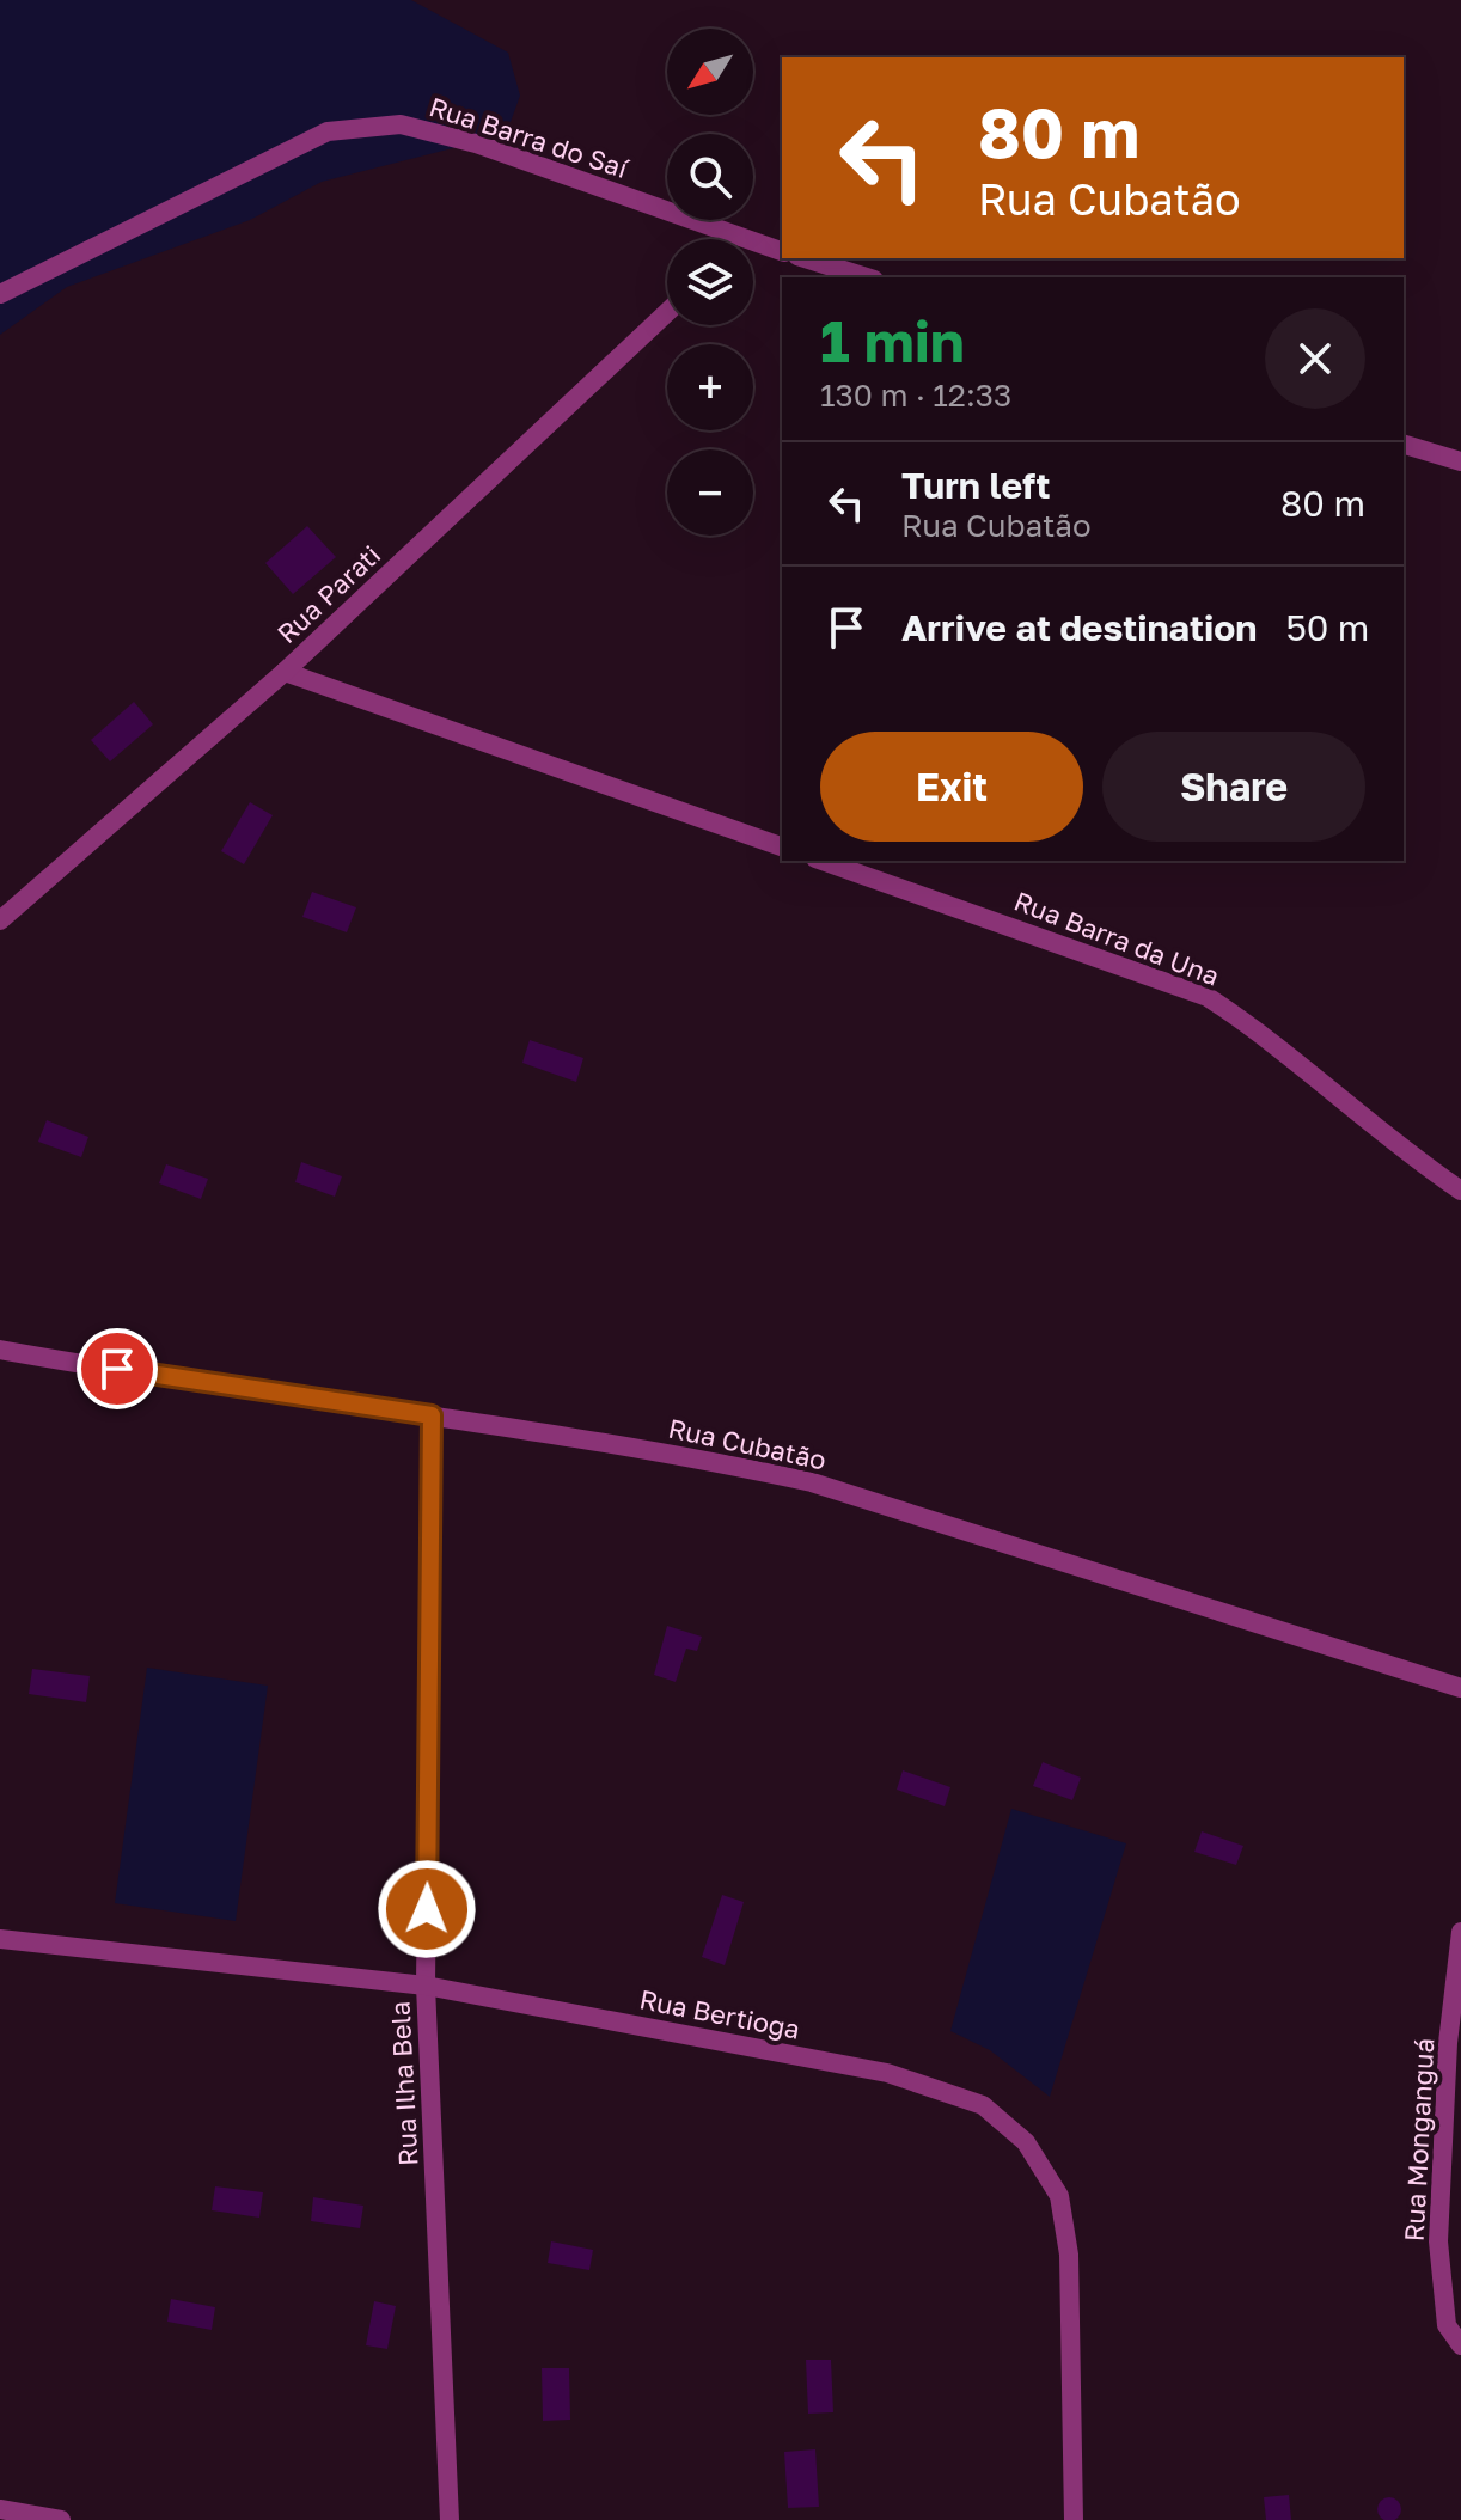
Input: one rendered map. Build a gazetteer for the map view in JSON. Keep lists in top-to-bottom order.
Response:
{
  "streets": {
    "street": [
      "Rua Barra do Saí",
      "Rua Parati",
      "Rua Barra da Una",
      "Rua Cubatão",
      "Rua Bertioga",
      "Rua Ilha Bela",
      "Rua Monganguá"
    ]
  },
  "crossings": [
    ["Rua Cubatão", "Rua Ilha Bela"],
    ["Rua Bertioga", "Rua Ilha Bela"]
  ],
  "north": "bottom left",
  "page": {
    "map_buttons": ["+", "−"],
    "turn": ["80 m", "Rua Cubatão"],
    "heading": ["1 min", "130 m · 12:33"],
    "list": [
      {
        "name": "Turn left",
        "note": "Rua Cubatão",
        "value": "80 m"
      },
      {
        "name": "Arrive at destination",
        "value": "50 m"
      }
    ],
    "buttons": ["Exit", "Share"]
  }
}
